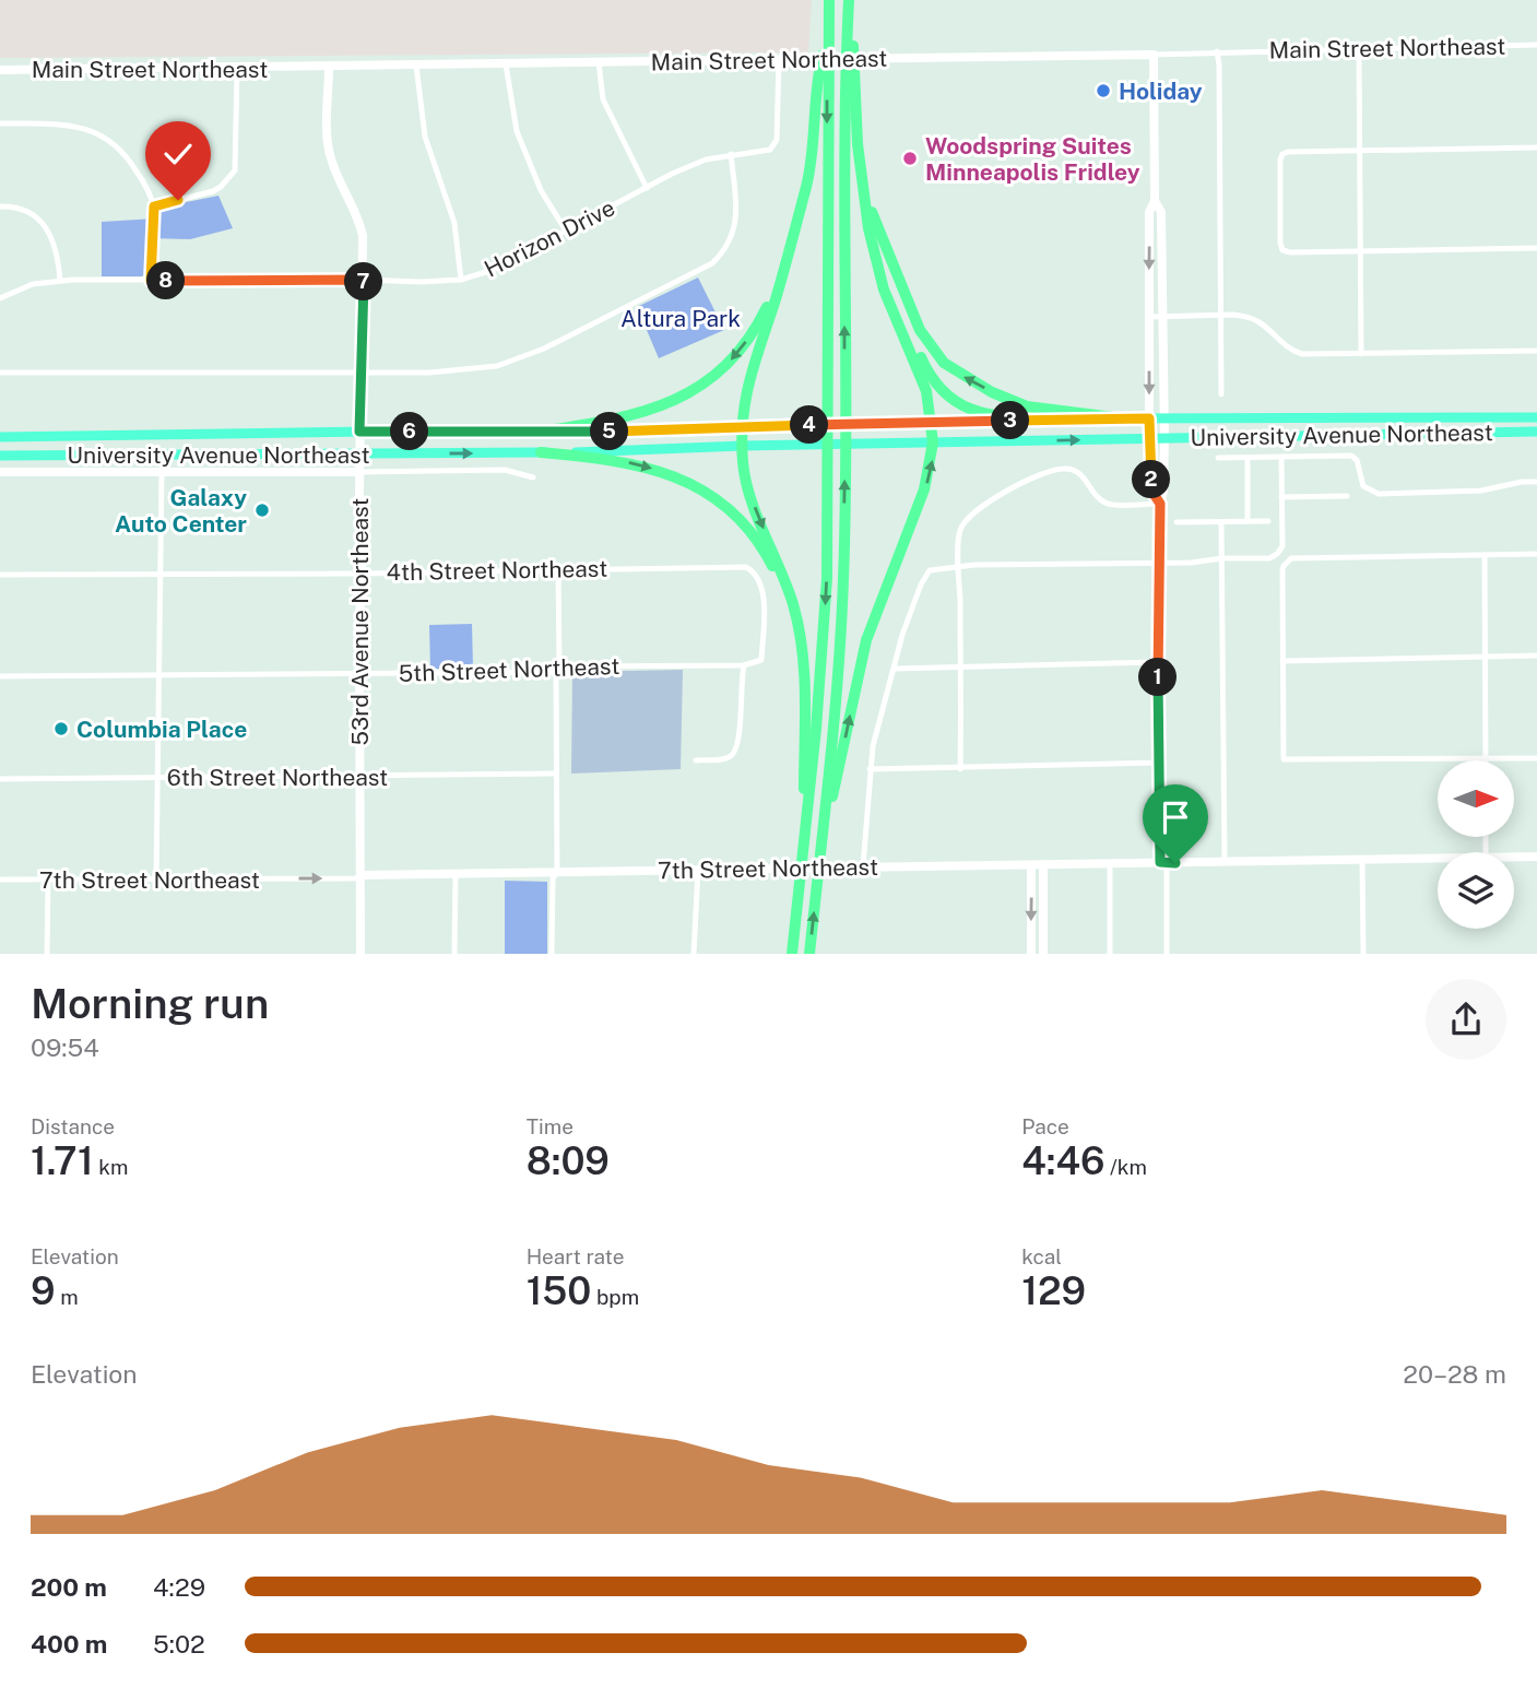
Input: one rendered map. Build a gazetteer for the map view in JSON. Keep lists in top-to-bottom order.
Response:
{
  "streets": {
    "main road": ["University Avenue Northeast"],
    "street": [
      "Main Street Northeast",
      "Horizon Drive",
      "4th Street Northeast",
      "53rd Avenue Northeast",
      "5th Street Northeast",
      "6th Street Northeast",
      "7th Street Northeast"
    ]
  },
  "crossings": [
    ["Main Street Northeast", "Horizon Drive"],
    ["Main Street Northeast", "53rd Avenue Northeast"],
    ["Horizon Drive", "53rd Avenue Northeast"],
    ["University Avenue Northeast", "53rd Avenue Northeast"],
    ["4th Street Northeast", "53rd Avenue Northeast"],
    ["4th Street Northeast", "5th Street Northeast"],
    ["53rd Avenue Northeast", "5th Street Northeast"],
    ["53rd Avenue Northeast", "6th Street Northeast"],
    ["53rd Avenue Northeast", "7th Street Northeast"]
  ],
  "parks": ["Altura Park"],
  "places": [
    "Holiday",
    "Woodspring Suites Minneapolis Fridley",
    "Galaxy Auto Center",
    "Columbia Place"
  ],
  "north": "right",
  "page": {
    "pins": [
      "8",
      "7",
      "3",
      "4",
      "5",
      "6",
      "2",
      "1"
    ],
    "heading": ["Morning run", "09:54"],
    "stats": [
      ["Distance", "1.71 km"],
      ["Time", "8:09"],
      ["Pace", "4:46 /km"],
      ["Elevation", "9 m"],
      ["Heart rate", "150 bpm"],
      ["kcal", "129"]
    ],
    "chart": ["Elevation", "20–28 m"],
    "list": [
      {
        "name": "200 m",
        "note": "4:29"
      },
      {
        "name": "400 m",
        "note": "5:02"
      }
    ]
  }
}
